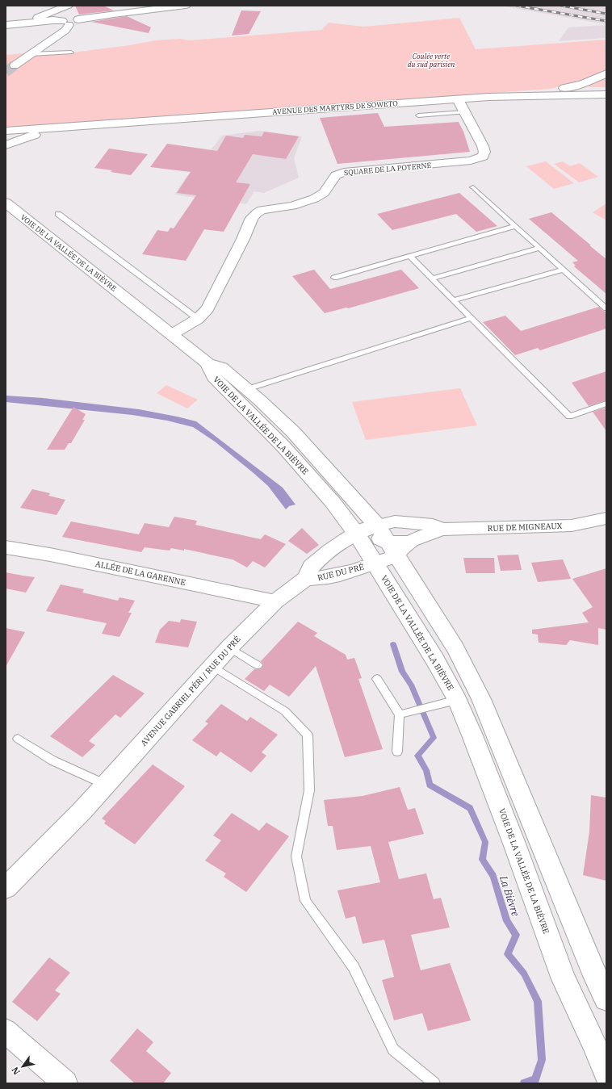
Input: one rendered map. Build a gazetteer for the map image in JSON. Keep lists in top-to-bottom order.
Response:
{
  "streets": {
    "main road": [
      "AVENUE DES MARTYRS DE SOWETO",
      "VOIE DE LA VALLÉE DE LA BIÈVRE",
      "RUE DU PRÉ",
      "AVENUE GABRIEL PÉRI / RUE DU PRÉ"
    ],
    "street": ["SQUARE DE LA POTERNE", "RUE DE MIGNEAUX", "ALLÉE DE LA GARENNE"]
  },
  "crossings": [
    ["AVENUE DES MARTYRS DE SOWETO", "SQUARE DE LA POTERNE"],
    ["SQUARE DE LA POTERNE", "VOIE DE LA VALLÉE DE LA BIÈVRE"],
    ["VOIE DE LA VALLÉE DE LA BIÈVRE", "RUE DE MIGNEAUX"],
    ["VOIE DE LA VALLÉE DE LA BIÈVRE", "RUE DU PRÉ"],
    ["RUE DE MIGNEAUX", "RUE DU PRÉ"],
    ["RUE DU PRÉ", "AVENUE GABRIEL PÉRI / RUE DU PRÉ"],
    ["ALLÉE DE LA GARENNE", "AVENUE GABRIEL PÉRI / RUE DU PRÉ"]
  ],
  "water": ["La Bièvre"],
  "parks": ["Coulée verte du sud parisien"],
  "north": "bottom left"
}
